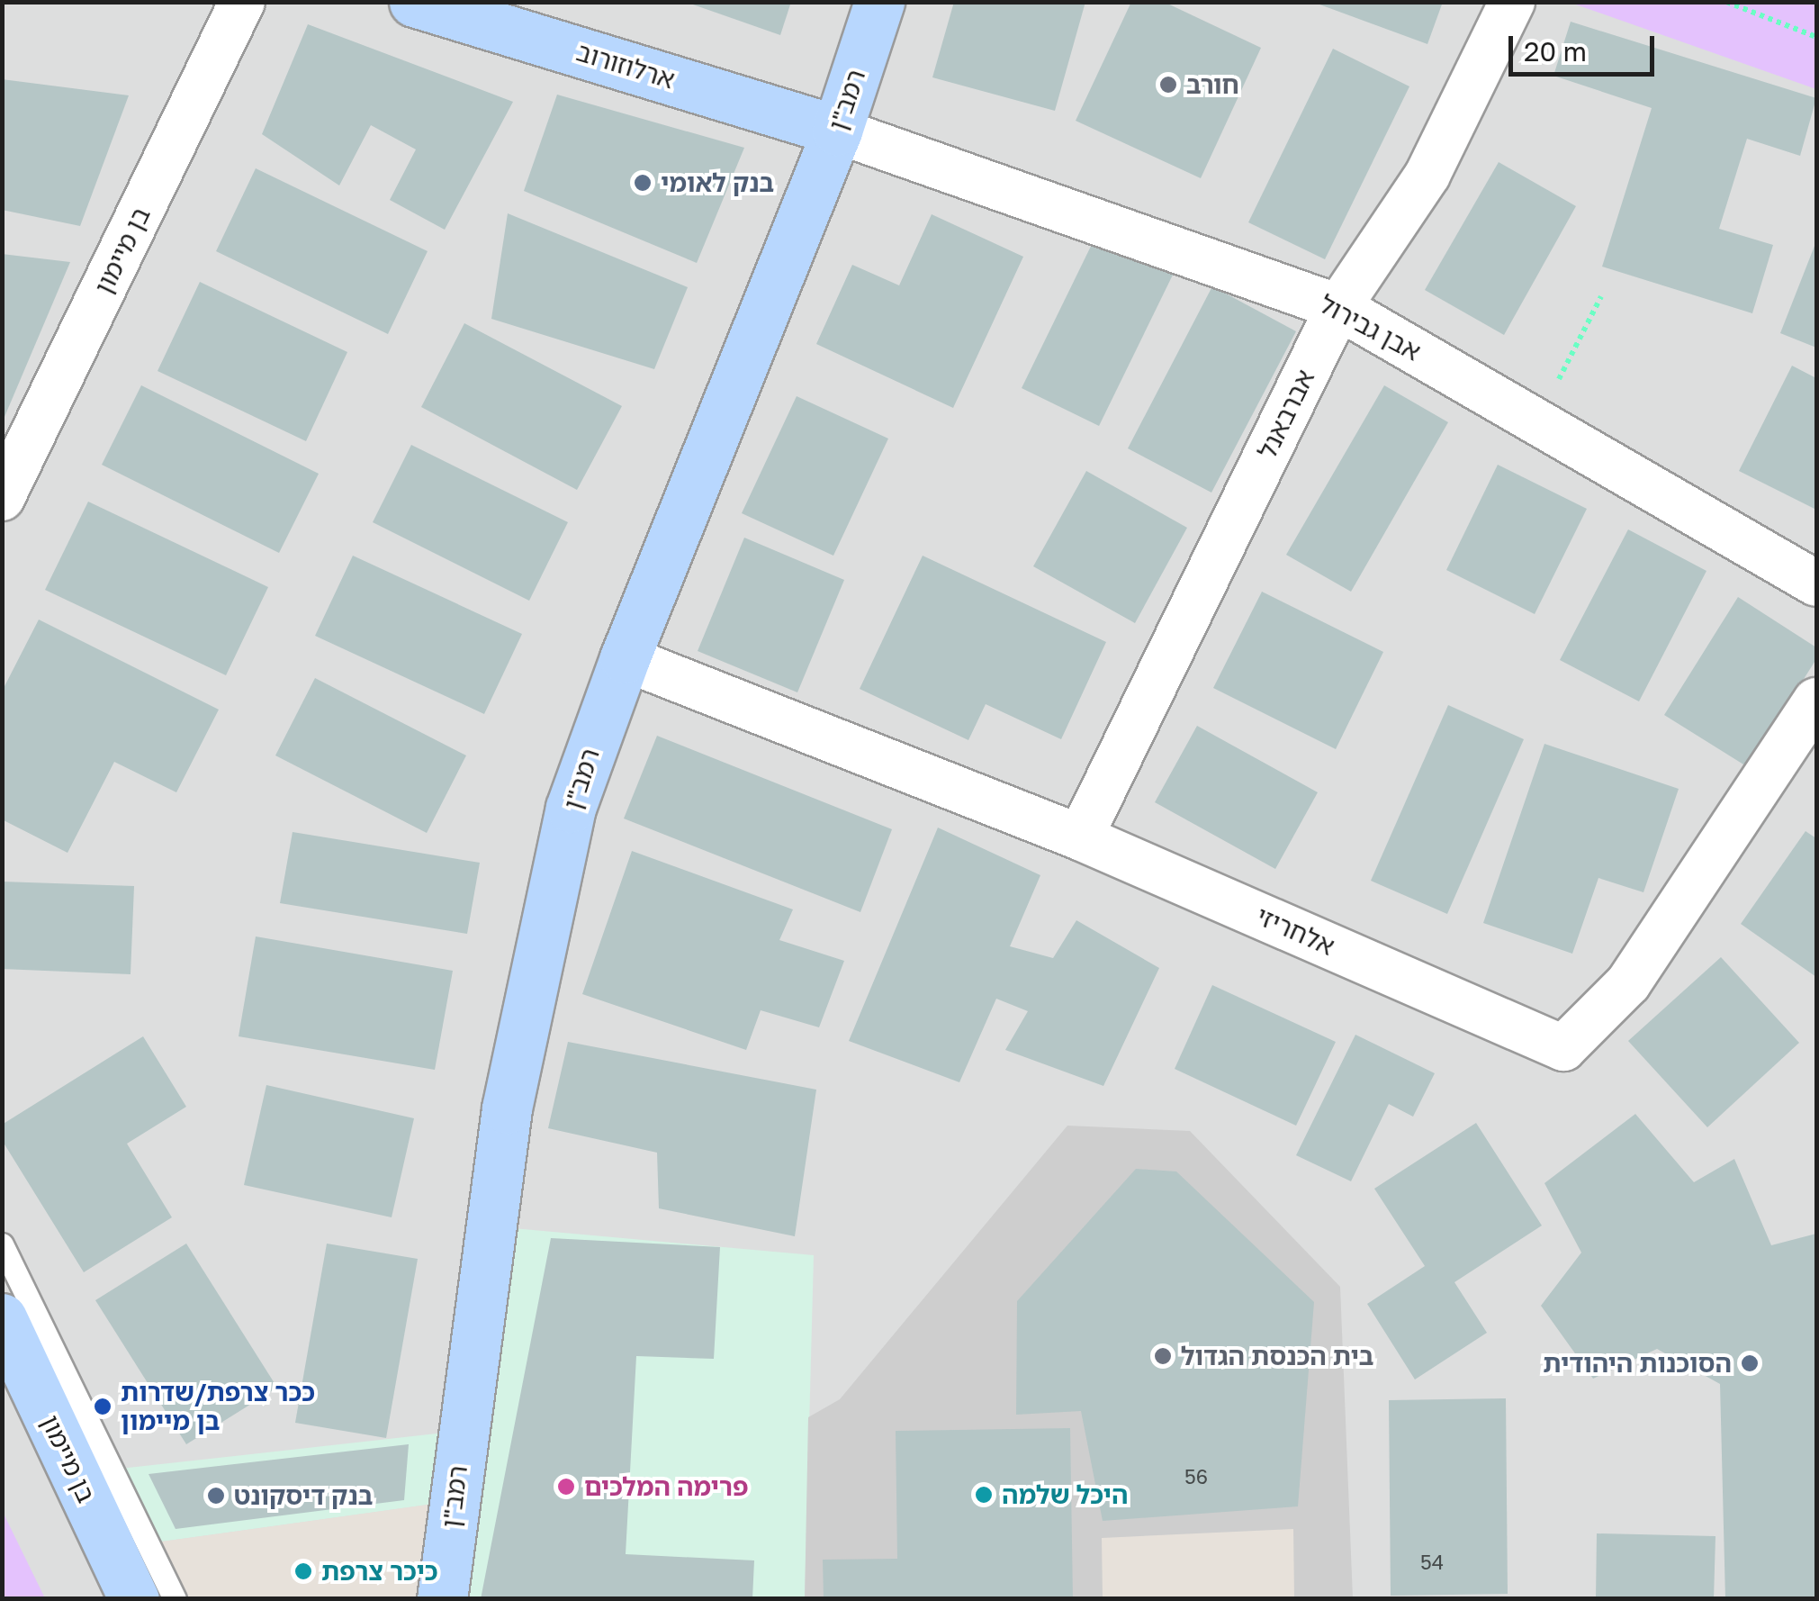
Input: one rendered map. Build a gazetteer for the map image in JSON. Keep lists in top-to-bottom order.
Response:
{
  "streets": {
    "street": [
      "ארלוזורוב",
      "רמב\"ן",
      "בן מיימון",
      "אבן גבירול",
      "אברבאנל",
      "אלחריזי"
    ]
  },
  "crossings": [
    ["ארלוזורוב", "רמב\"ן"],
    ["ארלוזורוב", "אבן גבירול"],
    ["רמב\"ן", "אבן גבירול"],
    ["רמב\"ן", "אלחריזי"],
    ["אבן גבירול", "אברבאנל"],
    ["אברבאנל", "אלחריזי"]
  ],
  "places": [
    "חורב",
    "בנק לאומי",
    "בית הכנסת הגדול",
    "הסוכנות היהודית",
    "ככר צרפת/שדרות בן מיימון",
    "פרימה המלכים",
    "היכל שלמה",
    "בנק דיסקונט",
    "כיכר צרפת"
  ],
  "house_numbers": ["56", "54"],
  "scale_bar": "20 m"
}
